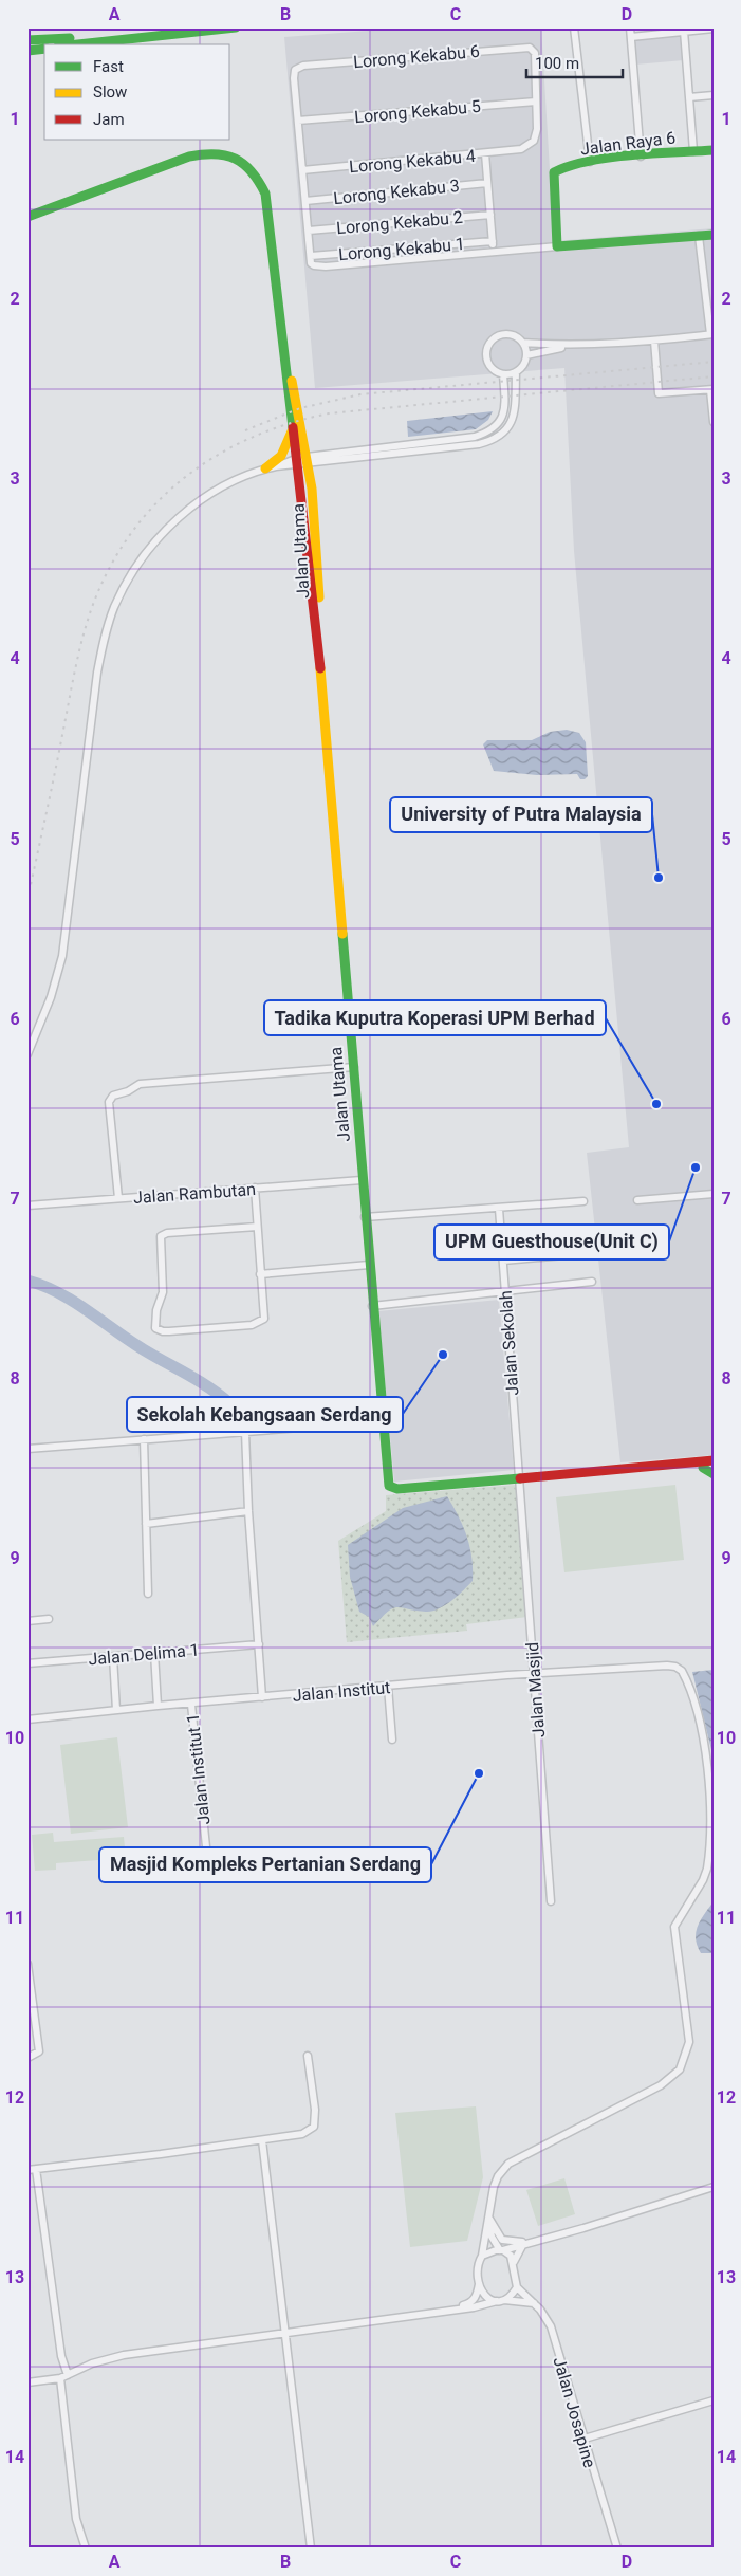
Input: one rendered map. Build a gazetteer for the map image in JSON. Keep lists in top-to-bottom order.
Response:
{
  "streets": {
    "street": [
      "Lorong Kekabu 6",
      "Lorong Kekabu 5",
      "Jalan Raya 6",
      "Lorong Kekabu 4",
      "Lorong Kekabu 3",
      "Lorong Kekabu 2",
      "Lorong Kekabu 1",
      "Jalan Utama",
      "Jalan Rambutan",
      "Jalan Sekolah",
      "Jalan Delima 1",
      "Jalan Masjid",
      "Jalan Institut",
      "Jalan Institut 1",
      "Jalan Josapine"
    ]
  },
  "crossings": [
    ["Lorong Kekabu 6", "Lorong Kekabu 5"],
    ["Lorong Kekabu 6", "Lorong Kekabu 4"],
    ["Lorong Kekabu 5", "Lorong Kekabu 4"],
    ["Jalan Utama", "Jalan Rambutan"],
    ["Jalan Utama", "Jalan Sekolah"],
    ["Jalan Utama", "Jalan Masjid"],
    ["Jalan Sekolah", "Jalan Masjid"],
    ["Jalan Masjid", "Jalan Institut"],
    ["Jalan Institut", "Jalan Institut 1"],
    ["Jalan Institut", "Jalan Josapine"]
  ],
  "places": [
    "University of Putra Malaysia",
    "Tadika Kuputra Koperasi UPM Berhad",
    "UPM Guesthouse(Unit C)",
    "Sekolah Kebangsaan Serdang",
    "Masjid Kompleks Pertanian Serdang"
  ],
  "legend": ["Fast", "Slow", "Jam"],
  "scale_bar": "100 m",
  "grid": {
    "columns": [
      "A",
      "B",
      "C",
      "D"
    ],
    "rows": [
      "1",
      "2",
      "3",
      "4",
      "5",
      "6",
      "7",
      "8",
      "9",
      "10",
      "11",
      "12",
      "13",
      "14"
    ]
  }
}
